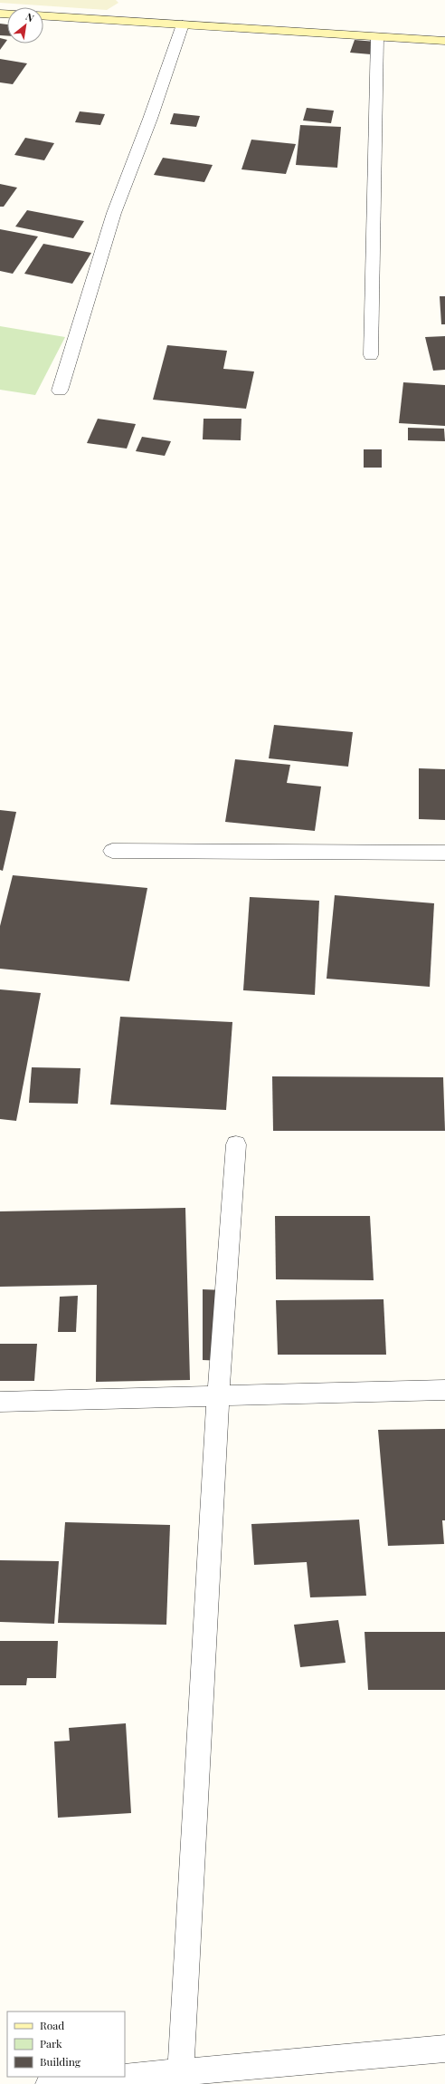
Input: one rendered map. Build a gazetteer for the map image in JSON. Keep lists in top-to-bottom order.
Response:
{
  "legend": ["Road", "Park", "Building"],
  "north": "top right"
}
